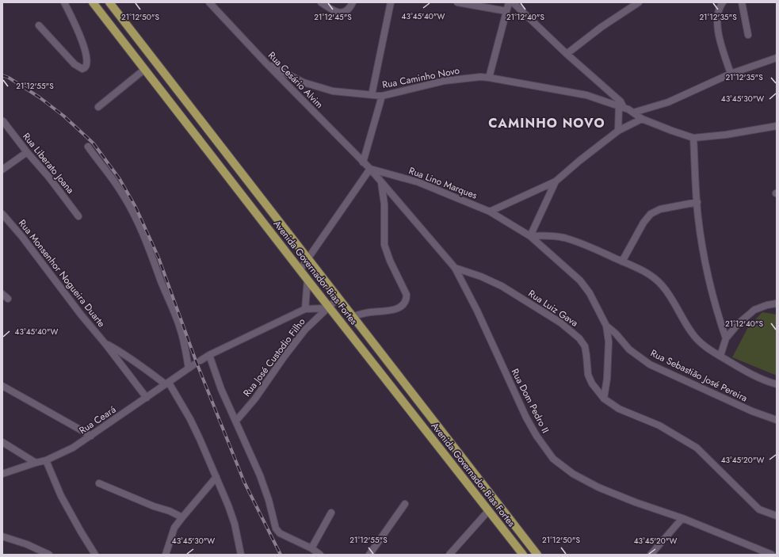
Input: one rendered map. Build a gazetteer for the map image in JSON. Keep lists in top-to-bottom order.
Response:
{
  "streets": {
    "main road": ["Avenida Governador Bias Fortes"],
    "street": [
      "Rua Caminho Novo",
      "Rua Cesário Alvim",
      "Rua Liberato Joana",
      "Rua Lino Marques",
      "Rua Monsenhor Nogueira Duarte",
      "Rua Luiz Gava",
      "Rua José Custodio Filho",
      "Rua Sebastião José Pereira",
      "Rua Dom Pedro II",
      "Rua Ceará"
    ]
  },
  "crossings": [
    ["Rua Caminho Novo", "Rua Cesário Alvim"],
    ["Rua Cesário Alvim", "Rua Lino Marques"],
    ["Rua Cesário Alvim", "Rua Dom Pedro II"],
    ["Rua Lino Marques", "Rua Sebastião José Pereira"],
    ["Rua Lino Marques", "Rua Dom Pedro II"],
    ["Avenida Governador Bias Fortes", "Rua José Custodio Filho"],
    ["Rua Monsenhor Nogueira Duarte", "Rua Ceará"],
    ["Rua Luiz Gava", "Rua Dom Pedro II"]
  ],
  "districts": ["CAMINHO NOVO"],
  "coordinates": [
    "43°45'40\"W",
    "21°12'45\"S",
    "21°12'50\"S",
    "21°12'40\"S",
    "21°12'35\"S",
    "21°12'55\"S",
    "43°45'30\"W",
    "43°45'20\"W"
  ]
}
